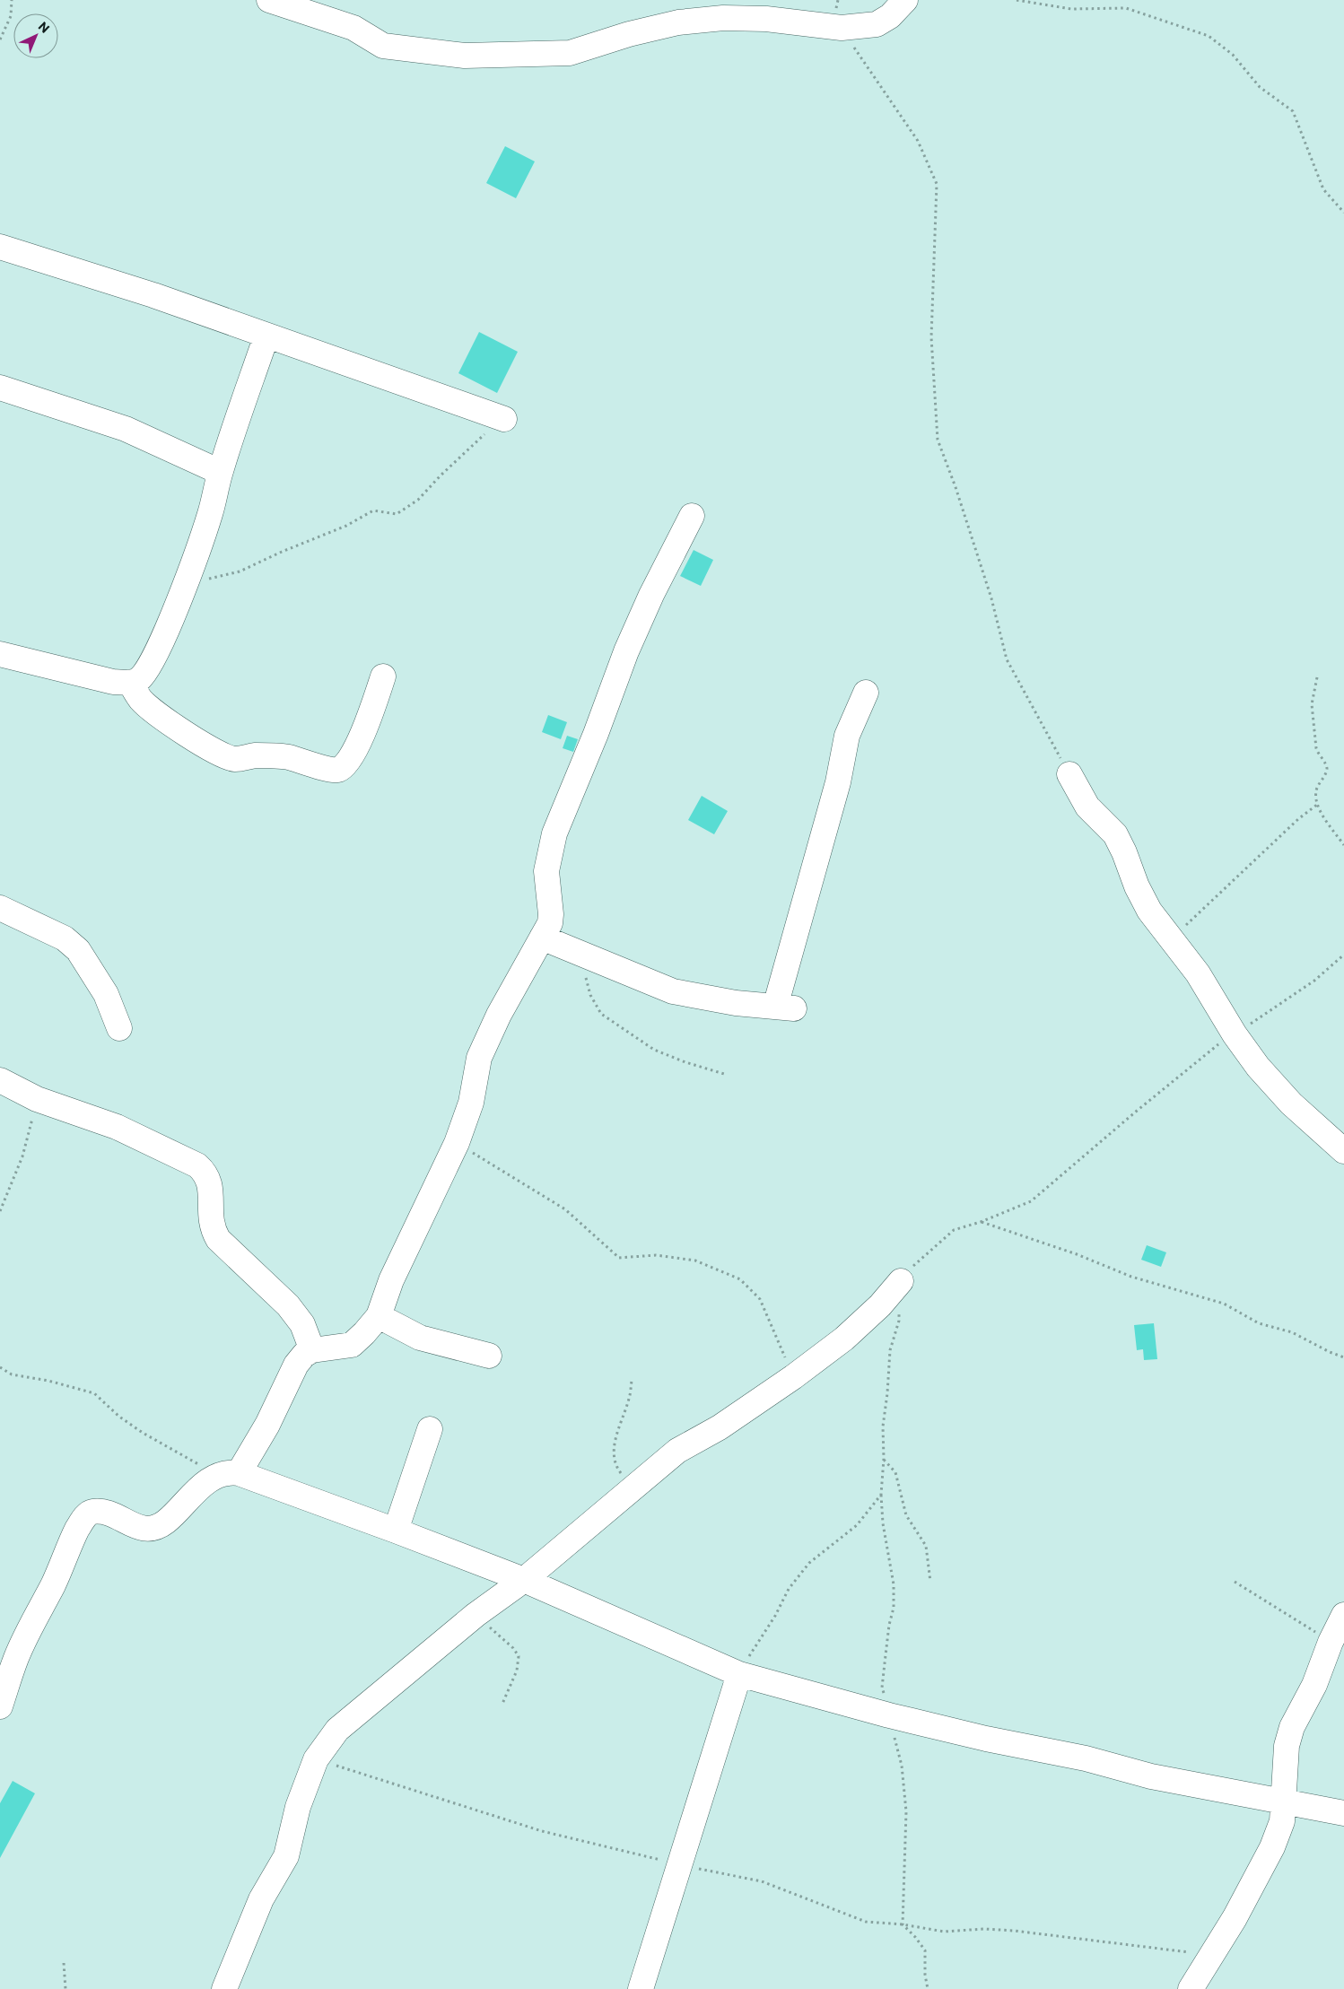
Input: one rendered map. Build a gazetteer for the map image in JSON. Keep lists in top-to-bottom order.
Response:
{
  "north": "top right"
}
